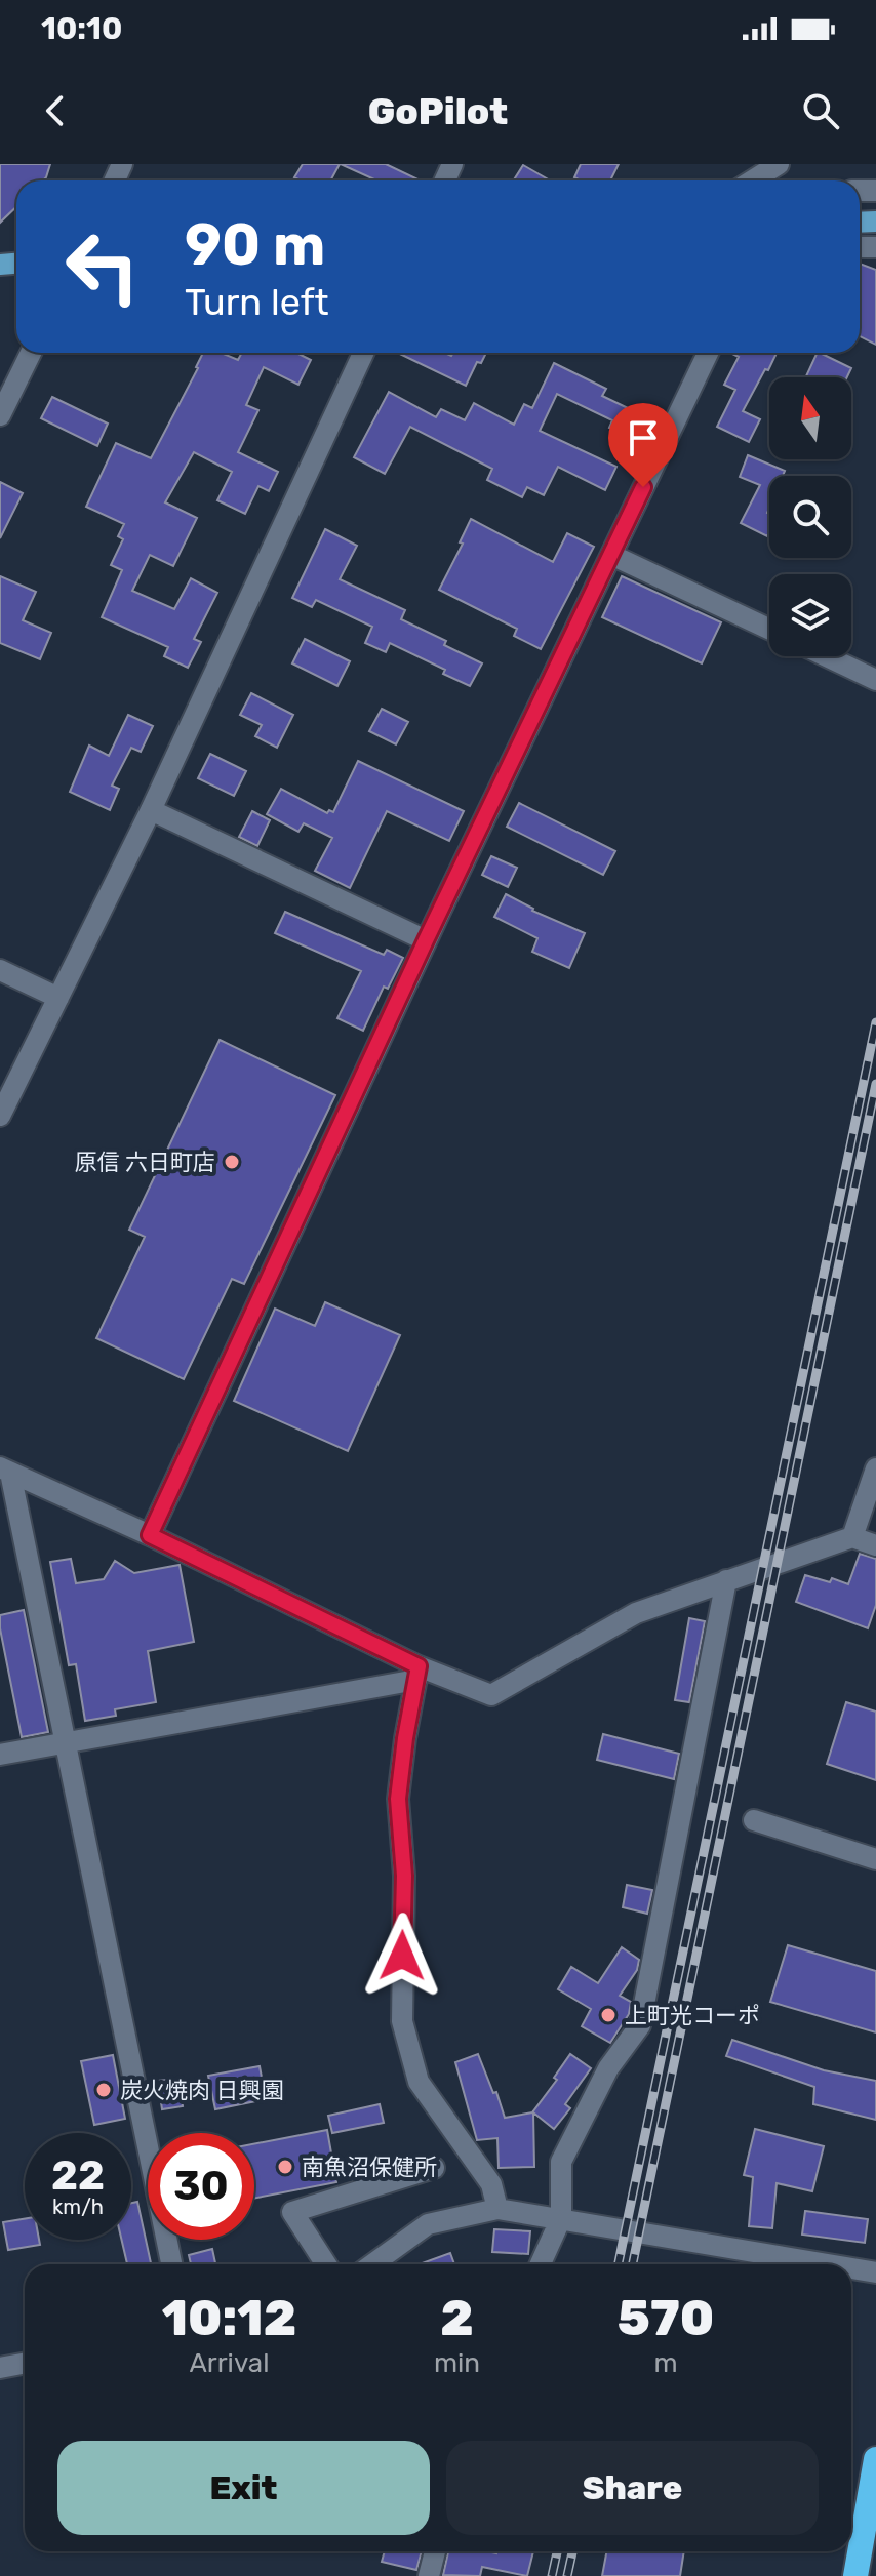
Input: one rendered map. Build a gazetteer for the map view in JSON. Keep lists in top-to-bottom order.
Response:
{
  "places": [
    "原信 六日町店",
    "上町光コーポ",
    "炭火焼肉 日興園",
    "南魚沼保健所"
  ],
  "north": "top",
  "page": {
    "status": "10:10",
    "header": "GoPilot",
    "turn": ["90 m", "Turn left"],
    "speed": "22 km/h",
    "limit": "30",
    "eta": [
      "10:12",
      "Arrival",
      "2",
      "min",
      "570",
      "m"
    ],
    "buttons": ["Exit", "Share"]
  }
}
